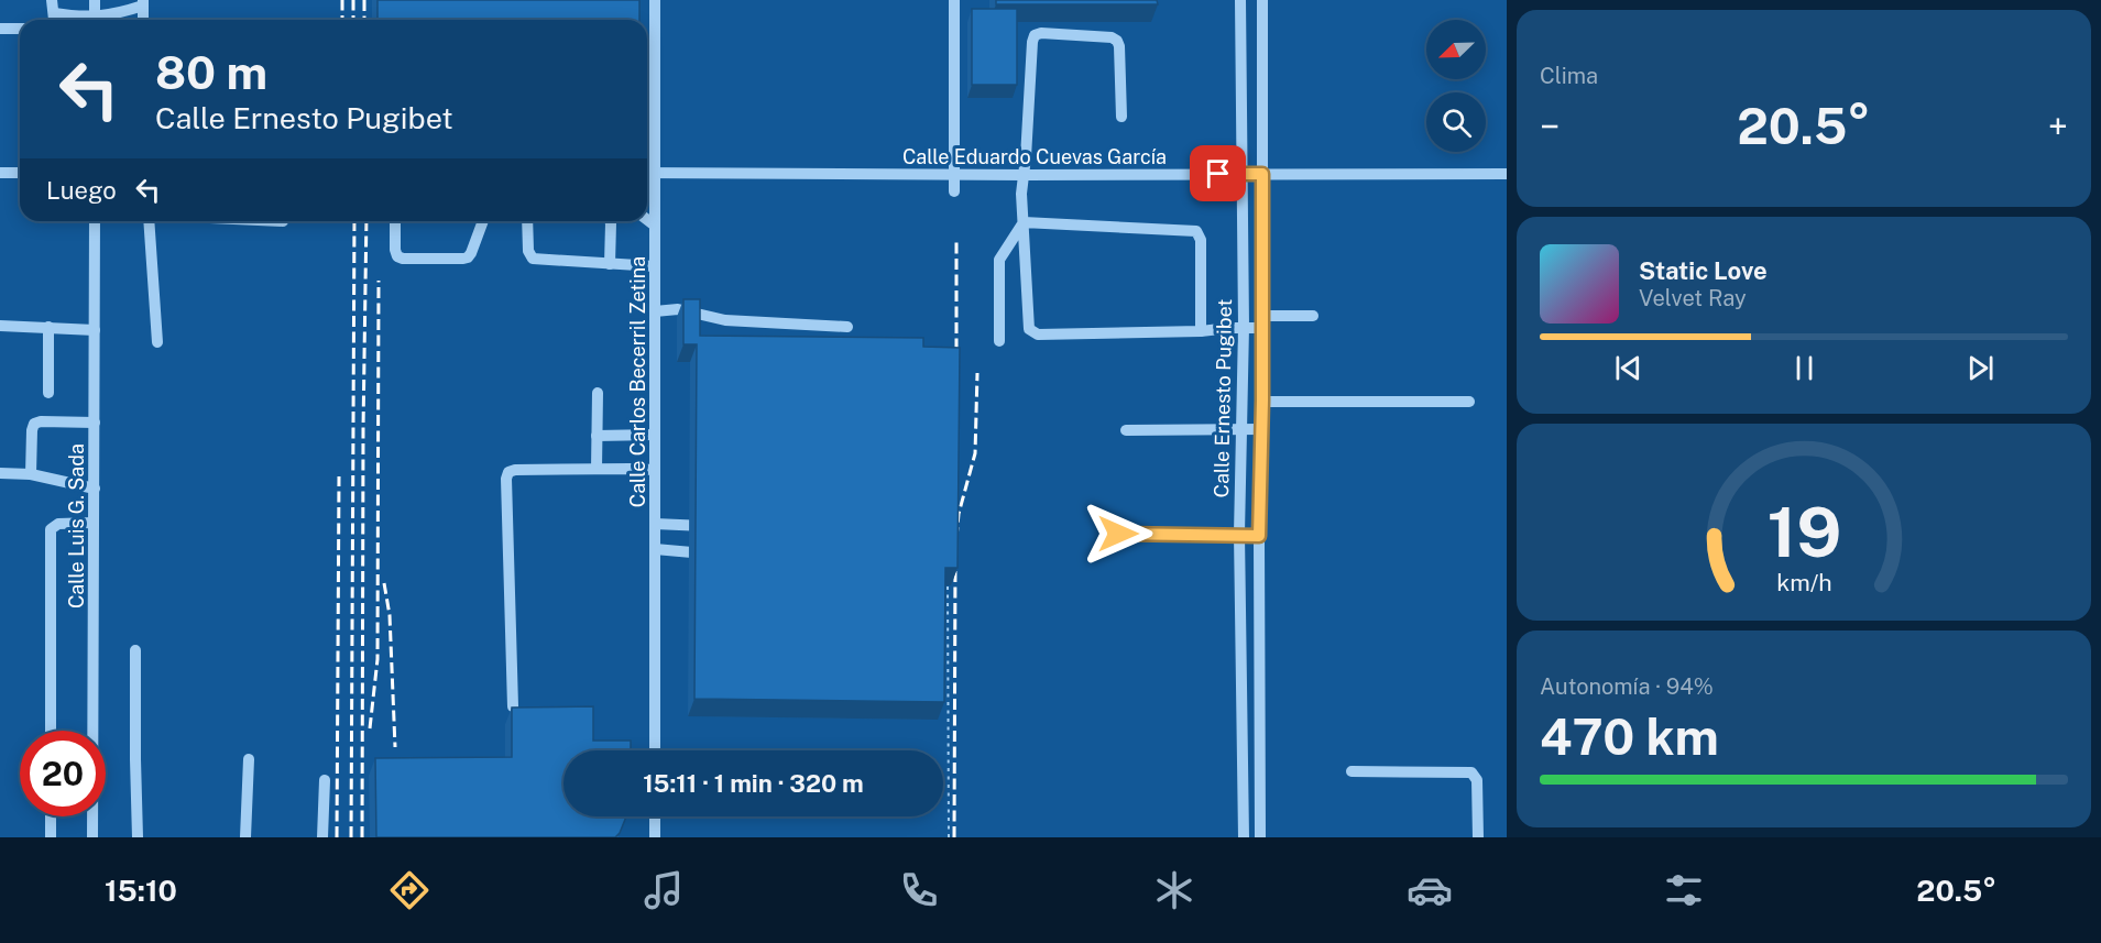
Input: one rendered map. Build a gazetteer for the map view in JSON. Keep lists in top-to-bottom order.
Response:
{
  "streets": {
    "street": [
      "Calle Eduardo Cuevas García",
      "Calle Carlos Becerril Zetina",
      "Calle Ernesto Pugibet",
      "Calle Luis G. Sada"
    ]
  },
  "crossings": [
    ["Calle Eduardo Cuevas García", "Calle Carlos Becerril Zetina"],
    ["Calle Eduardo Cuevas García", "Calle Ernesto Pugibet"]
  ],
  "north": "bottom left",
  "page": {
    "tile": [
      "Clima",
      ["Autonomía · 94%", "470 km"]
    ],
    "turn": ["80 m", "Calle Ernesto Pugibet"],
    "heat": ["−", "20.5°", "+"],
    "then": "Luego",
    "song": ["Static Love", "Velvet Ray"],
    "limit": "20",
    "trip": "15:11 · 1 min · 320 m",
    "tabs": ["15:10", "20.5°"],
    "gauge": ["19", "km/h"]
  }
}
